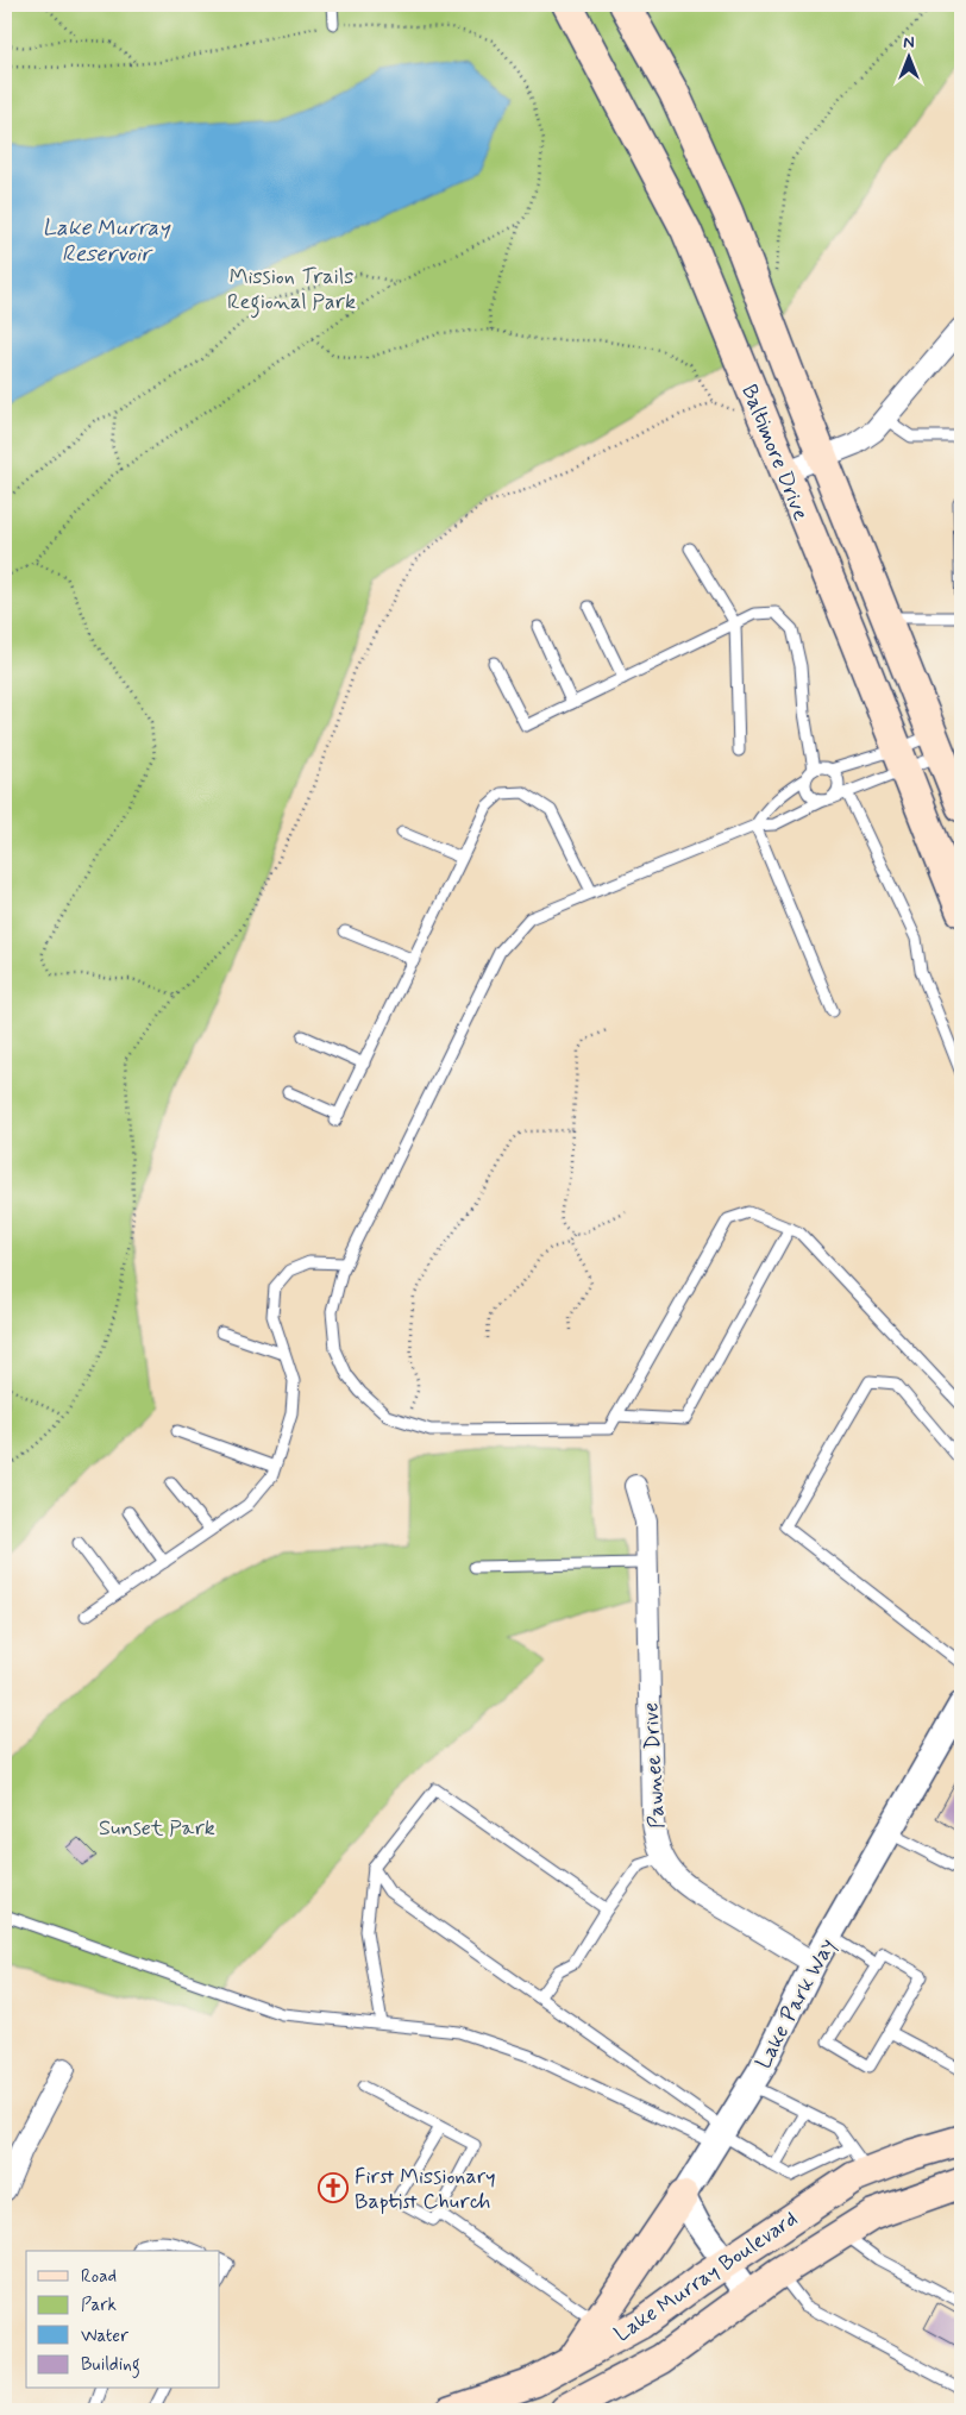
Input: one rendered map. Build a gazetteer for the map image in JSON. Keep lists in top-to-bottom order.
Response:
{
  "streets": {
    "main road": ["Baltimore Drive", "Lake Murray Boulevard"],
    "street": ["Pawnee Drive", "Lake Park Way"]
  },
  "crossings": [
    ["Pawnee Drive", "Lake Park Way"]
  ],
  "water": ["Lake Murray Reservoir"],
  "parks": ["Mission Trails Regional Park", "Sunset Park"],
  "places": {
    "church": ["First Missionary Baptist Church"]
  },
  "legend": [
    "Road",
    "Park",
    "Water",
    "Building"
  ],
  "north": "top"
}
